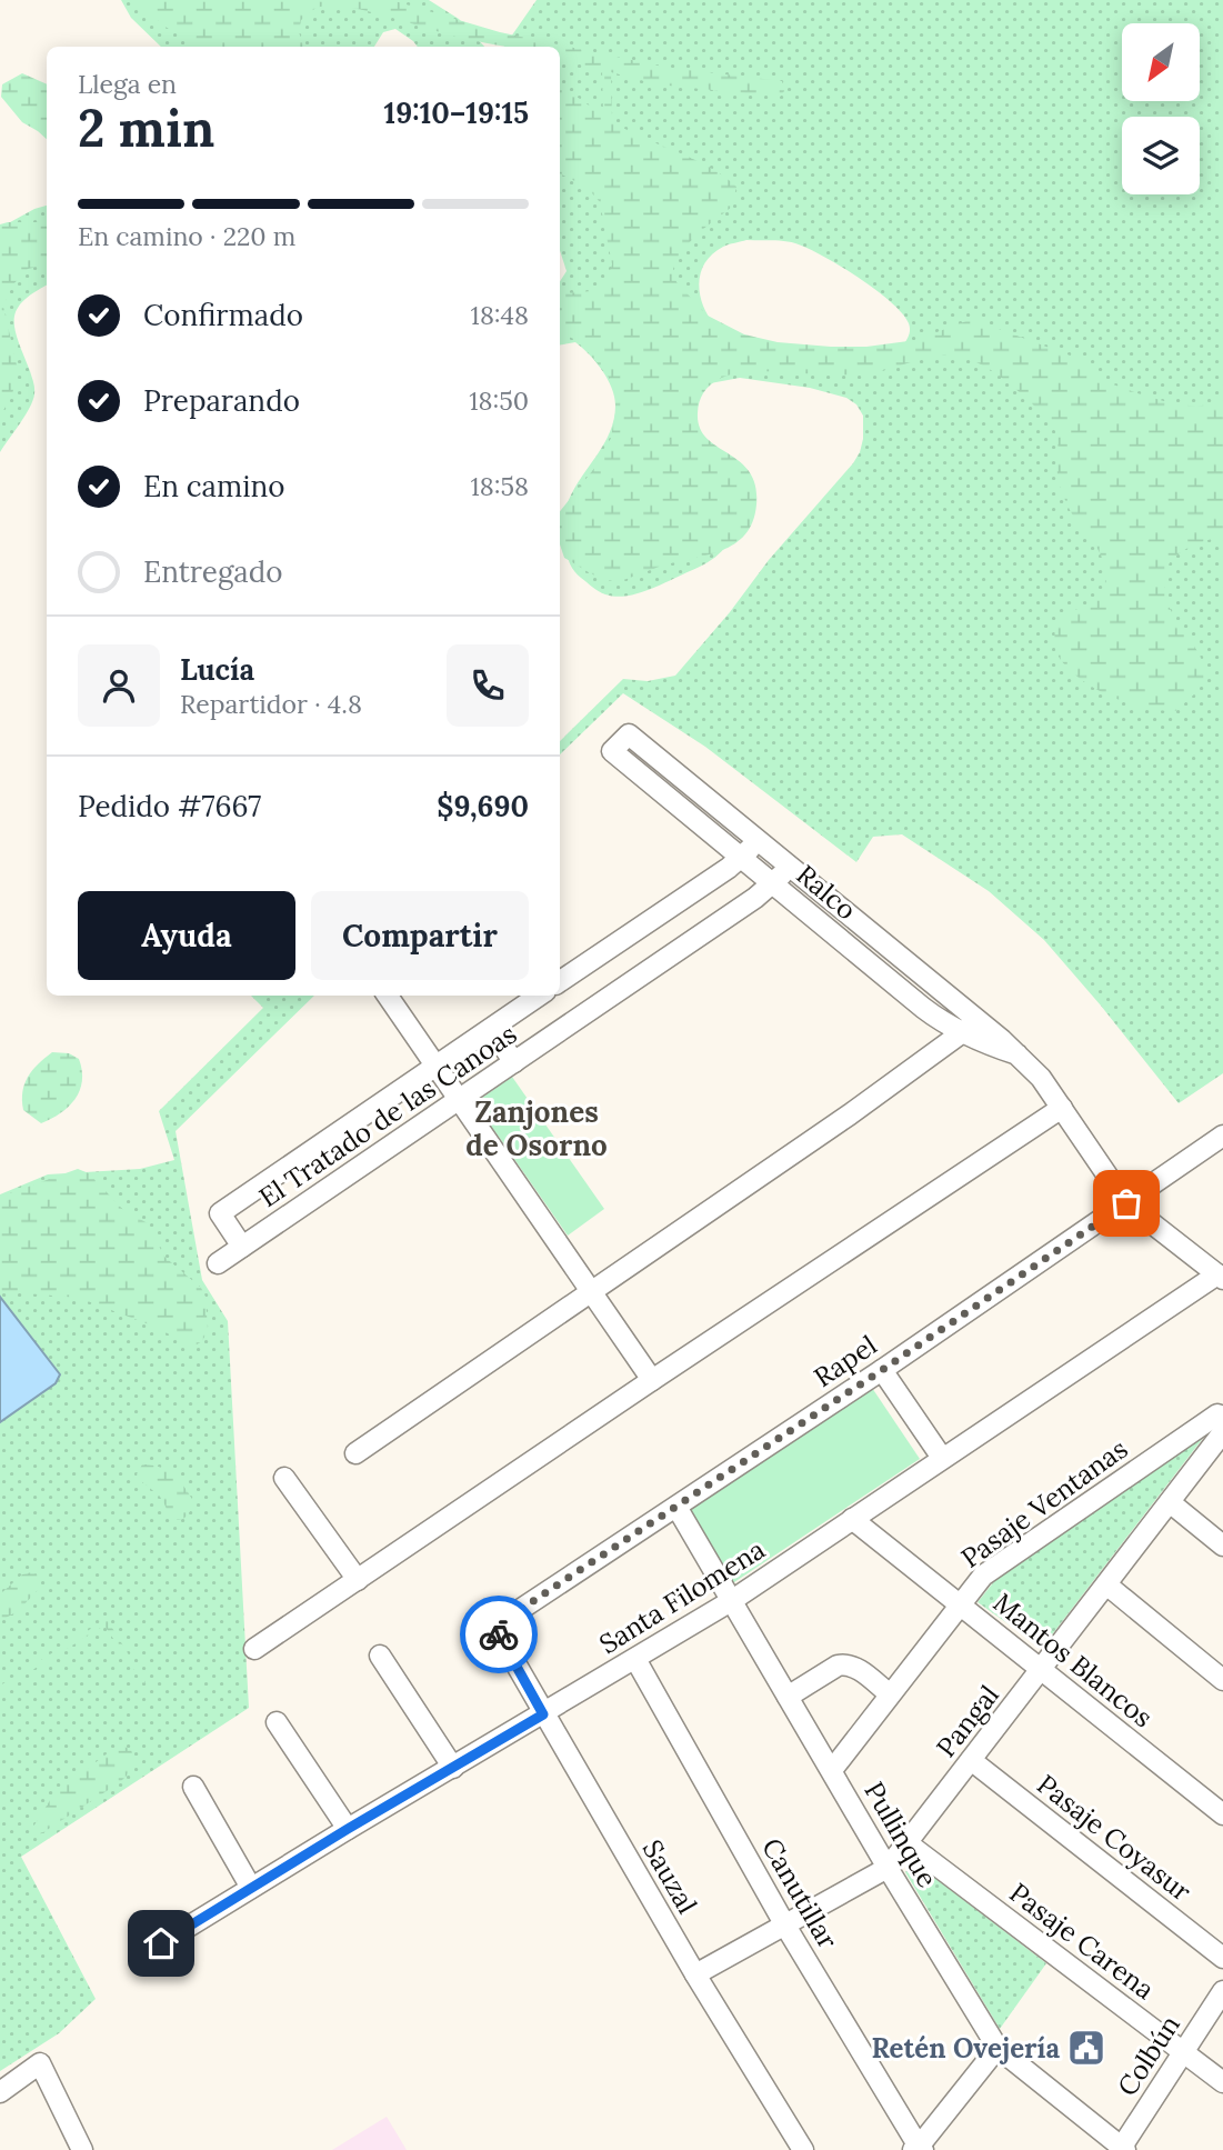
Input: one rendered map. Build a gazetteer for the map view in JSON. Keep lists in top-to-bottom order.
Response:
{
  "streets": {
    "street": [
      "Ralco",
      "El Tratado de las Canoas",
      "Rapel",
      "Pasaje Ventanas",
      "Santa Filomena",
      "Mantos Blancos",
      "Pangal",
      "Pullinque",
      "Pasaje Coyasur",
      "Sauzal",
      "Canutillar",
      "Pasaje Carena",
      "Colbún"
    ]
  },
  "crossings": [
    ["Ralco", "El Tratado de las Canoas"],
    ["Ralco", "Rapel"],
    ["Ralco", "Santa Filomena"],
    ["Rapel", "Pullinque"],
    ["Rapel", "Sauzal"],
    ["Pasaje Ventanas", "Mantos Blancos"],
    ["Pasaje Ventanas", "Pullinque"],
    ["Santa Filomena", "Mantos Blancos"],
    ["Santa Filomena", "Pullinque"],
    ["Santa Filomena", "Sauzal"],
    ["Santa Filomena", "Canutillar"],
    ["Mantos Blancos", "Pangal"],
    ["Pangal", "Pullinque"],
    ["Pangal", "Pasaje Coyasur"],
    ["Pangal", "Sauzal"],
    ["Pangal", "Canutillar"],
    ["Pangal", "Pasaje Carena"],
    ["Pullinque", "Colbún"],
    ["Pasaje Carena", "Colbún"]
  ],
  "districts": ["Zanjones de Osorno"],
  "places": {
    "public building": ["Retén Ovejería"]
  },
  "north": "bottom left",
  "page": {
    "heading": ["2 min", "Llega en", "19:10–19:15"],
    "panel": [
      "Lucía",
      "Repartidor · 4.8",
      "Pedido #7667",
      "$9,690"
    ],
    "bar": "En camino · 220 m",
    "list": [
      ["Confirmado", "18:48"],
      ["Preparando", "18:50"],
      ["En camino", "18:58"],
      "Entregado"
    ],
    "buttons": ["Ayuda", "Compartir"]
  }
}
